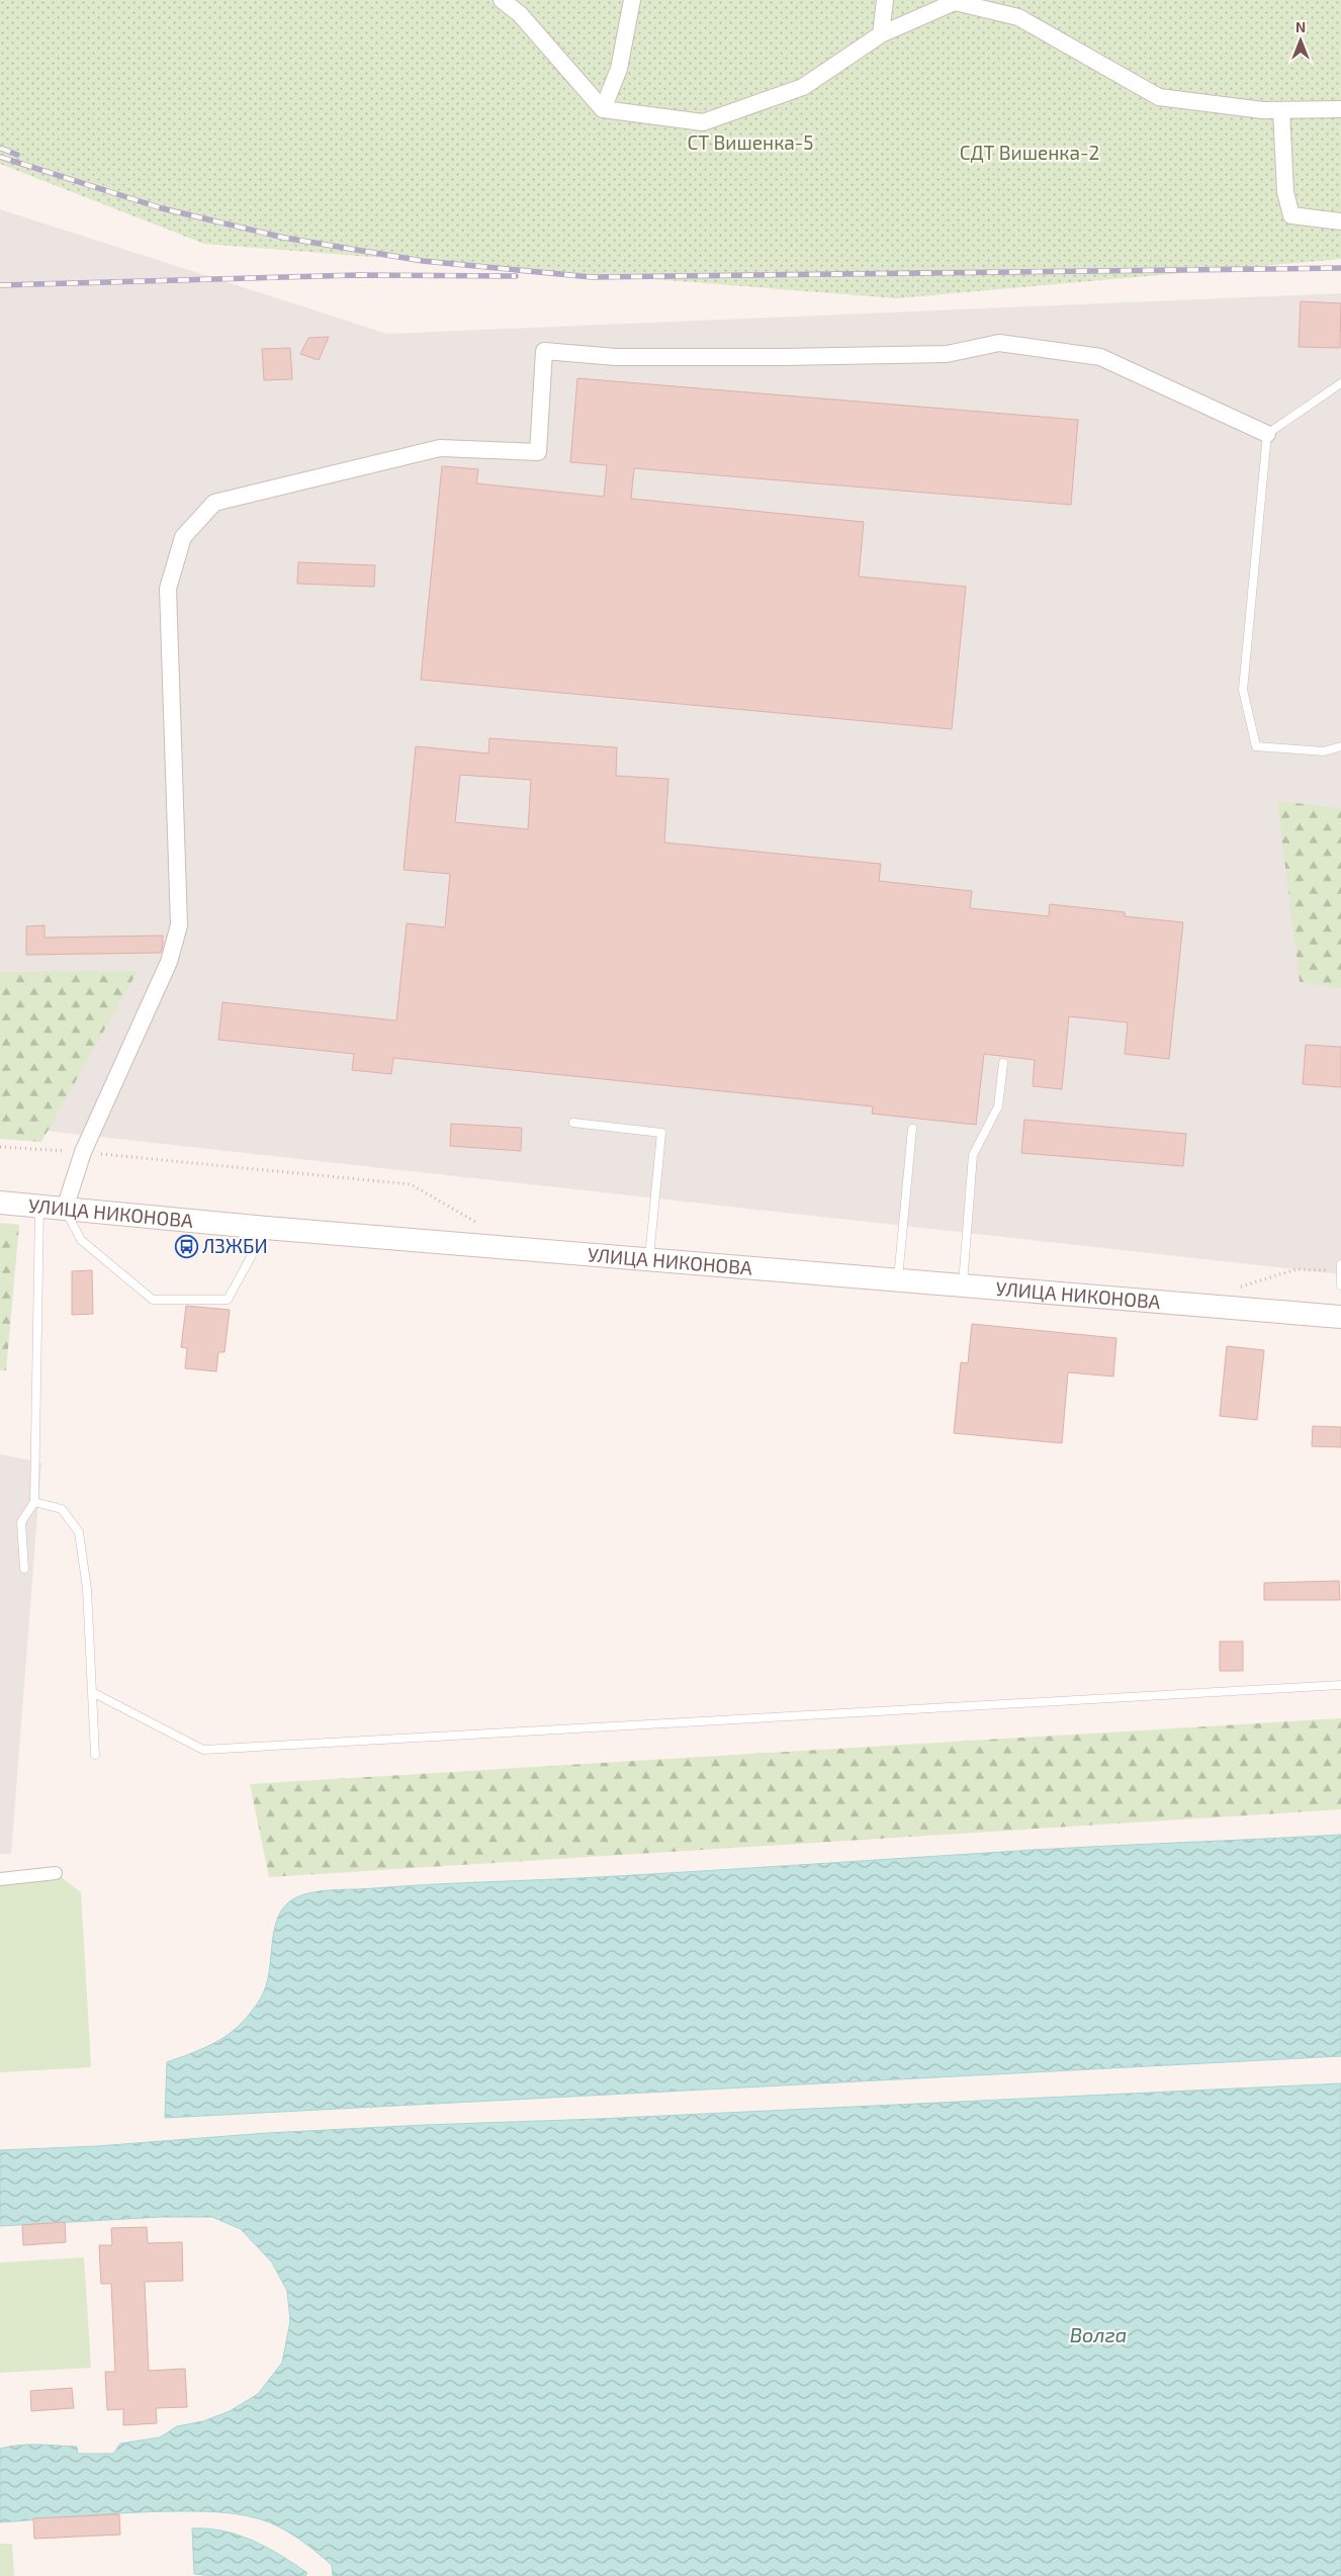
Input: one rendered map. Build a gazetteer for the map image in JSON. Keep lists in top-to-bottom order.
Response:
{
  "streets": {
    "main road": ["УЛИЦА НИКОНОВА"]
  },
  "water": ["Волга"],
  "parks": ["СТ Вишенка-5", "СДТ Вишенка-2"],
  "places": {
    "bus stop": ["ЛЗЖБИ"]
  },
  "north": "top"
}
